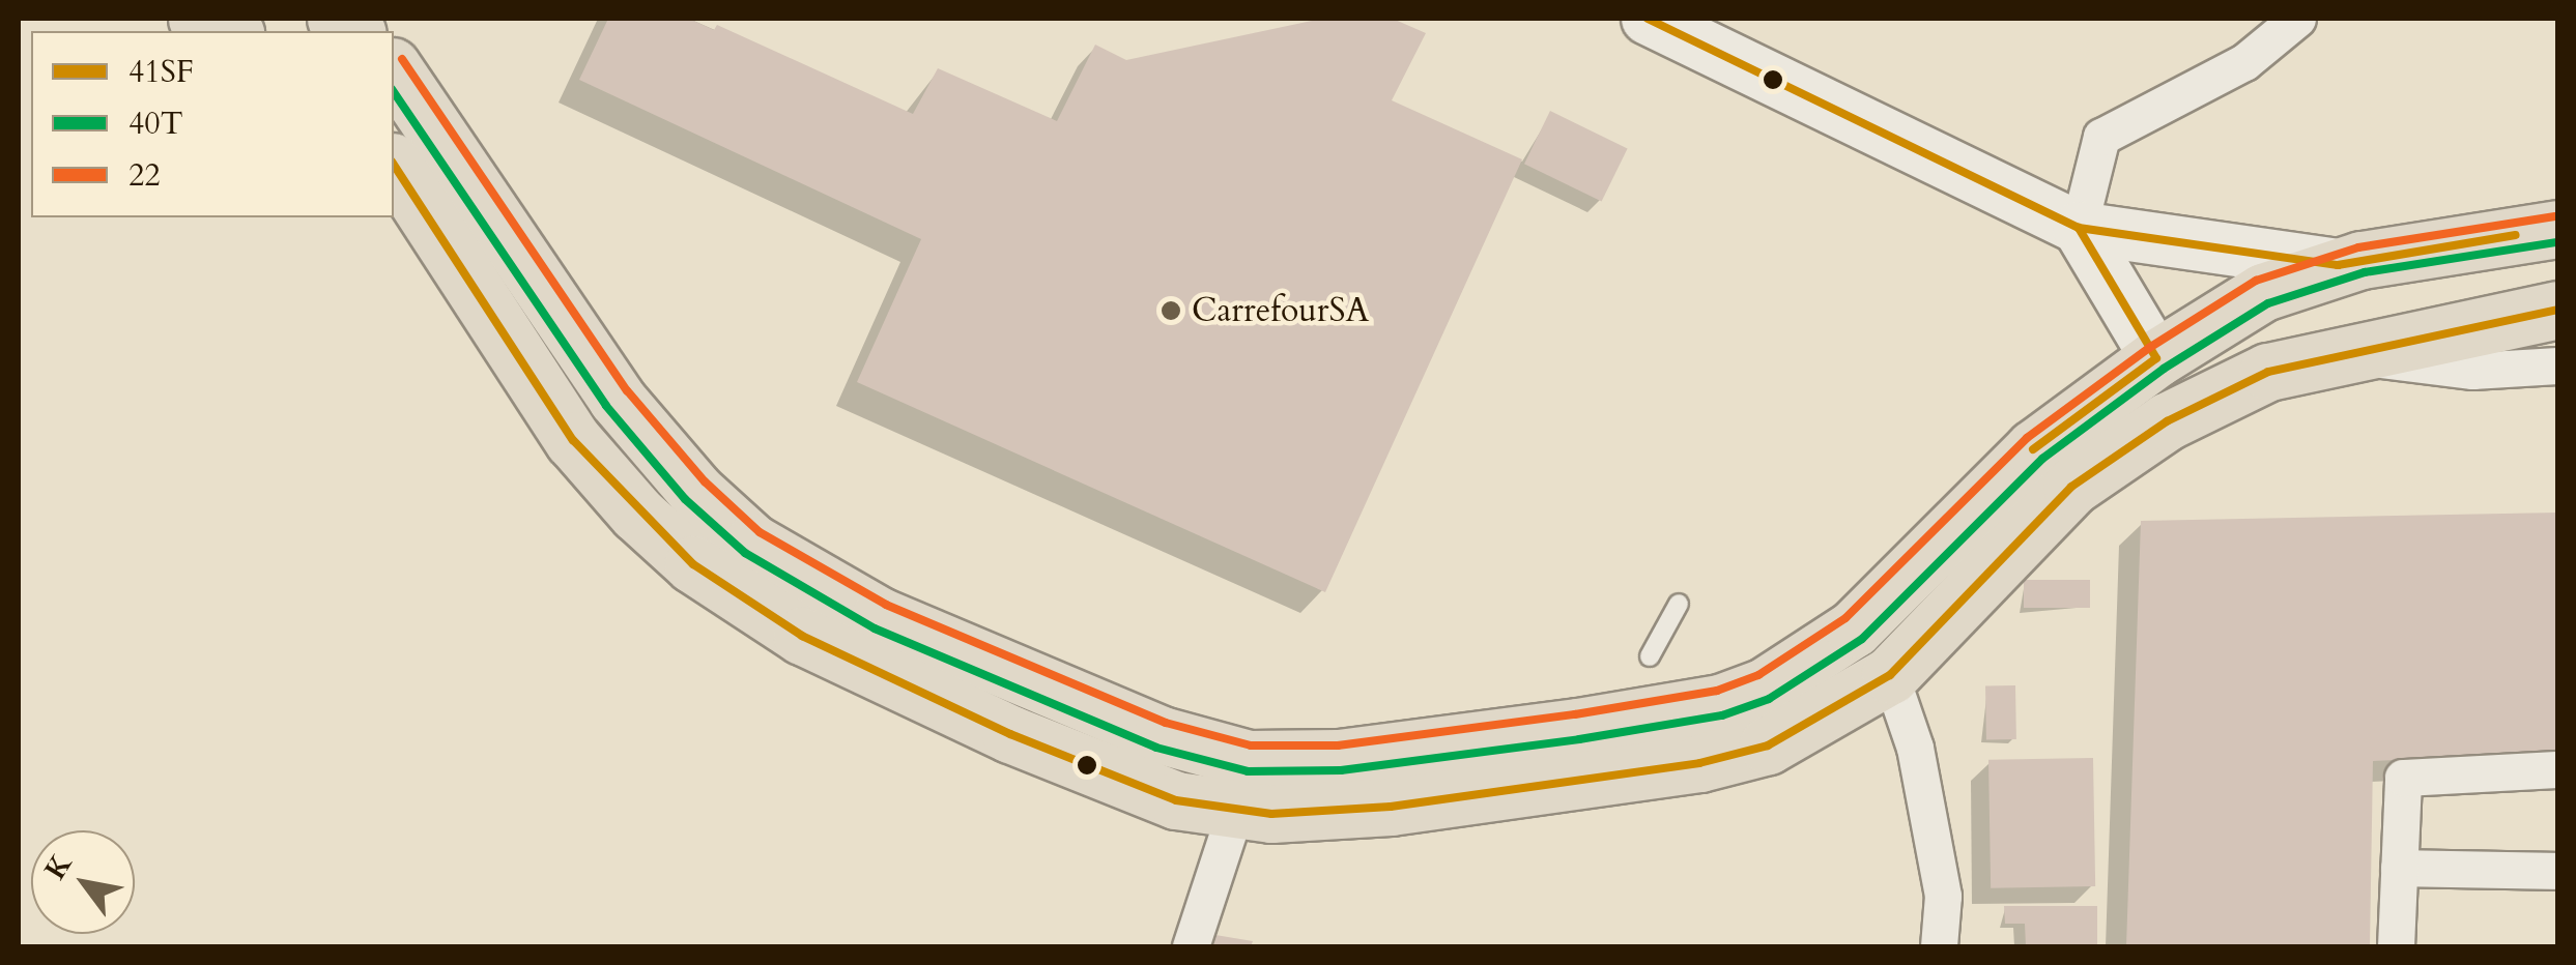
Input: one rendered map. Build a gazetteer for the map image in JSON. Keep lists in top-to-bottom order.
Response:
{
  "places": ["CarrefourSA"],
  "lines": ["transit line 41SF", "transit line 22", "transit line 40T"],
  "legend": ["41SF", "40T", "22"],
  "north": "top left"
}
